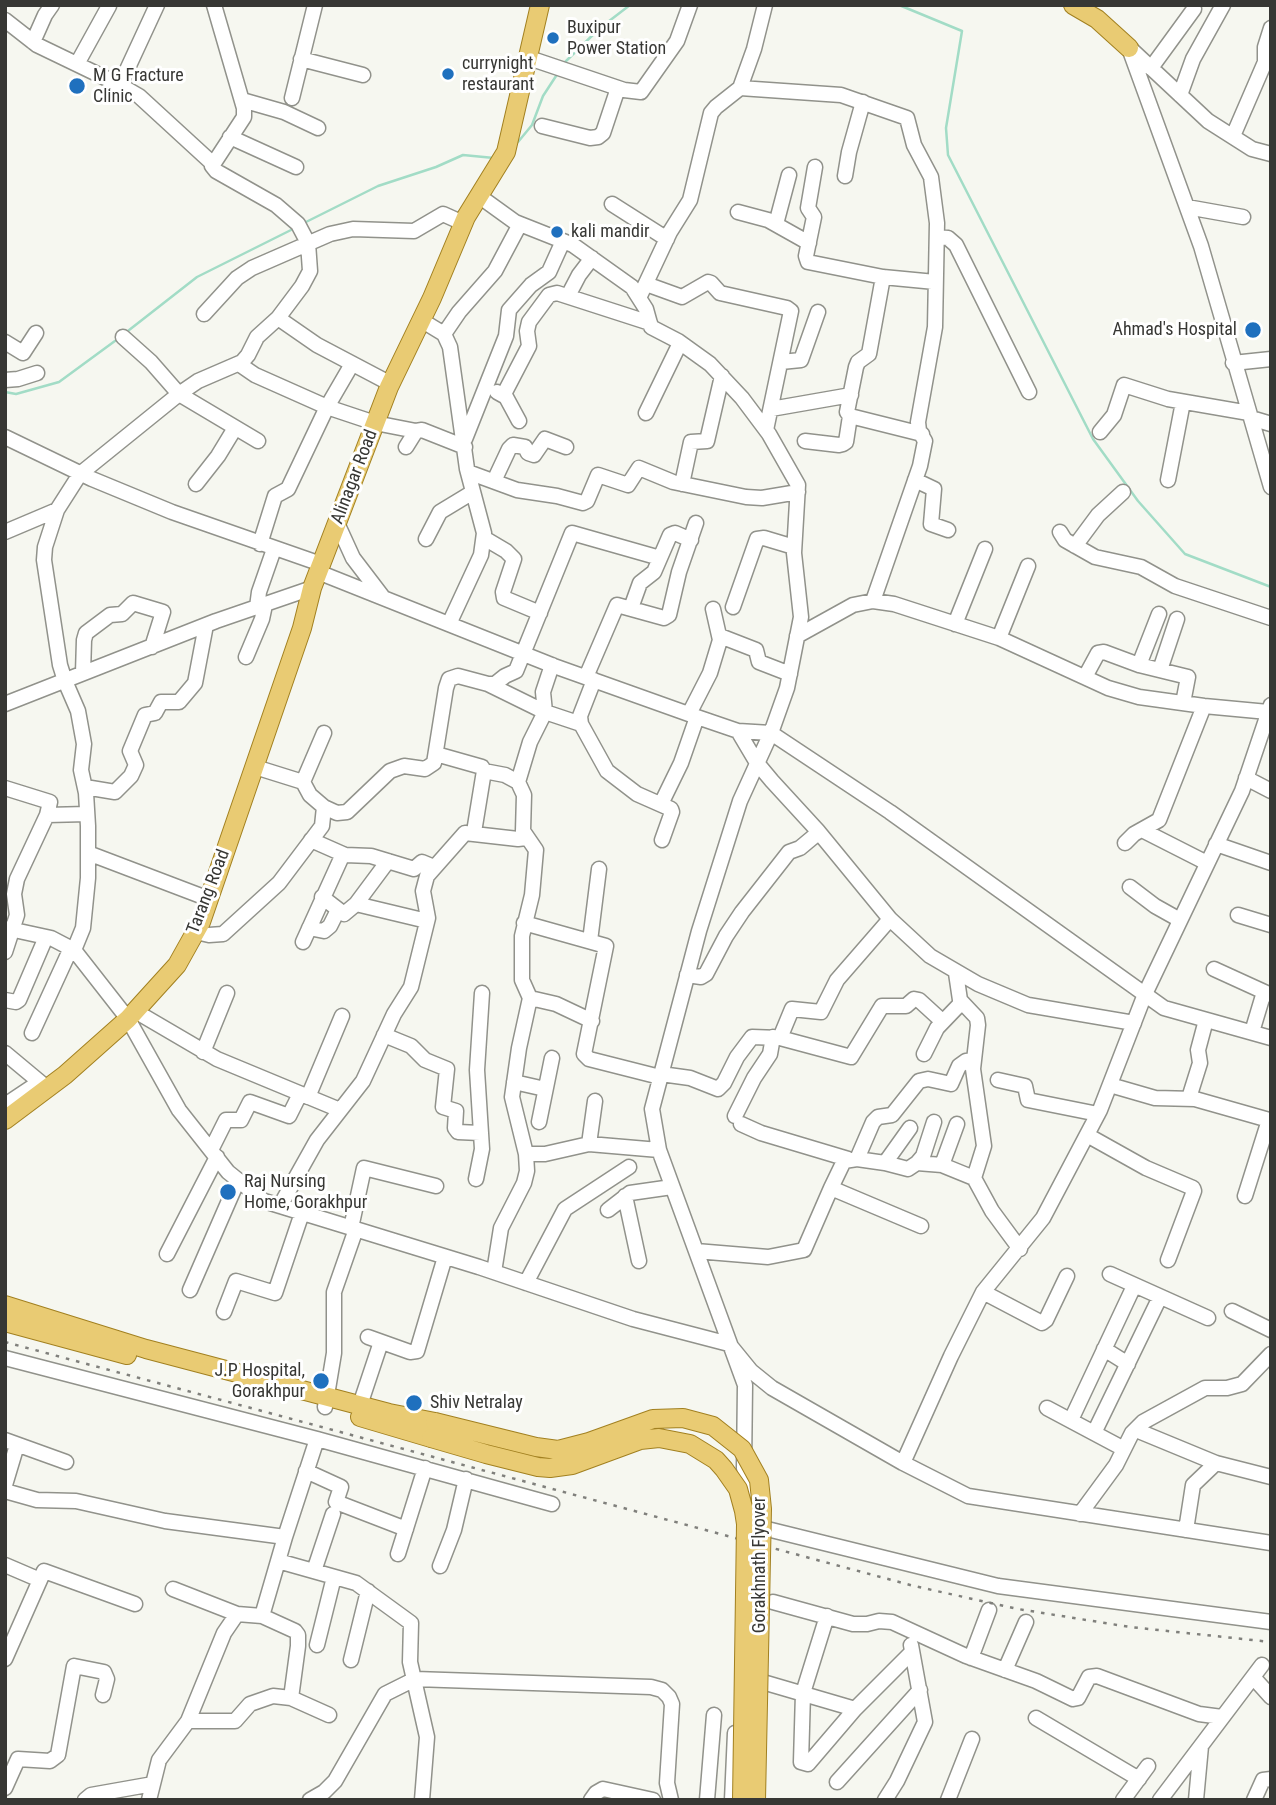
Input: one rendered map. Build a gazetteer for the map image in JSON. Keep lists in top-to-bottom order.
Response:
{
  "streets": {
    "main road": ["Alinagar Road", "Tarang Road", "Gorakhnath Flyover"]
  },
  "crossings": [
    ["Alinagar Road", "Tarang Road"]
  ],
  "places": [
    "Buxipur Power Station",
    "currynight restaurant",
    "M G Fracture Clinic",
    "kali mandir",
    "Ahmad's Hospital",
    "Raj Nursing Home, Gorakhpur",
    "J.P Hospital, Gorakhpur",
    "Shiv Netralay"
  ]
}
